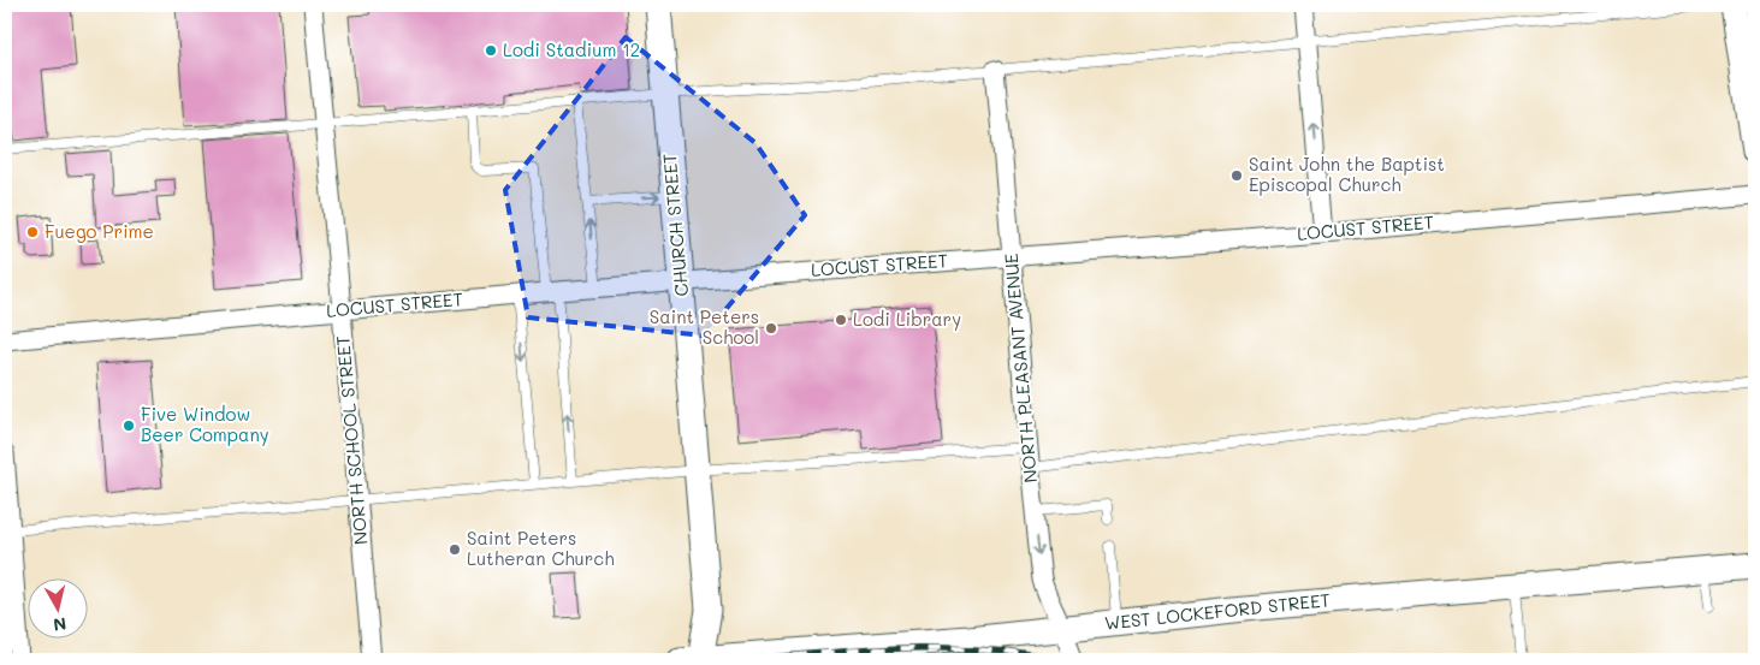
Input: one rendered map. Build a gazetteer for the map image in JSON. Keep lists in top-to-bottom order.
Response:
{
  "streets": {
    "street": [
      "CHURCH STREET",
      "LOCUST STREET",
      "NORTH PLEASANT AVENUE",
      "NORTH SCHOOL STREET",
      "WEST LOCKEFORD STREET"
    ]
  },
  "crossings": [
    ["CHURCH STREET", "LOCUST STREET"],
    ["CHURCH STREET", "WEST LOCKEFORD STREET"],
    ["LOCUST STREET", "NORTH PLEASANT AVENUE"],
    ["LOCUST STREET", "NORTH SCHOOL STREET"],
    ["NORTH PLEASANT AVENUE", "WEST LOCKEFORD STREET"]
  ],
  "places": [
    "Lodi Stadium 12",
    "Saint John the Baptist Episcopal Church",
    "Fuego Prime",
    "Lodi Library",
    "Saint Peters School",
    "Five Window Beer Company",
    "Saint Peters Lutheran Church"
  ],
  "north": "bottom"
}
